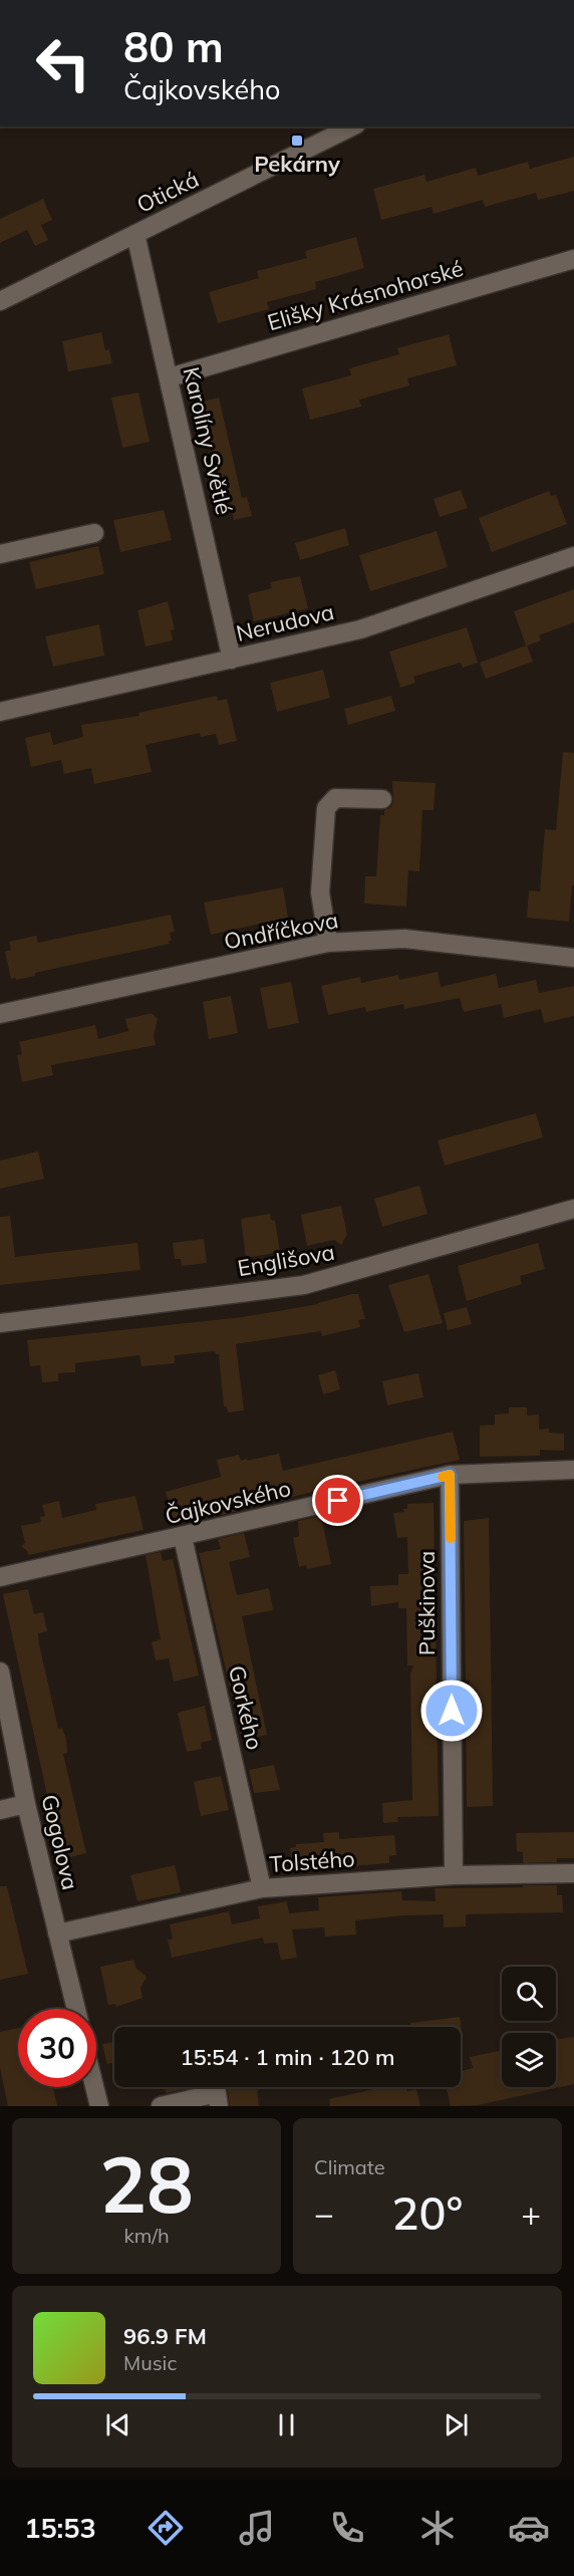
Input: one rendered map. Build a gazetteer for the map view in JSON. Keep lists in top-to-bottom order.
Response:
{
  "streets": {
    "street": [
      "Otická",
      "Elišky Krásnohorské",
      "Karolíny Světlé",
      "Nerudova",
      "Ondříčkova",
      "Englišova",
      "Čajkovského",
      "Puškinova",
      "Gorkého",
      "Gogolova",
      "Tolstého"
    ]
  },
  "crossings": [
    ["Otická", "Karolíny Světlé"],
    ["Elišky Krásnohorské", "Karolíny Světlé"],
    ["Karolíny Světlé", "Nerudova"],
    ["Čajkovského", "Puškinova"],
    ["Čajkovského", "Gorkého"],
    ["Puškinova", "Tolstého"],
    ["Gorkého", "Tolstého"],
    ["Gogolova", "Tolstého"]
  ],
  "places": {
    "transit": ["Pekárny"]
  },
  "page": {
    "turn": ["80 m", "Čajkovského"],
    "limit": "30",
    "trip": "15:54 · 1 min · 120 m",
    "tile": [
      ["28", "km/h"],
      "Climate"
    ],
    "heat": ["−", "20°", "+"],
    "song": ["96.9 FM", "Music"],
    "tabs": "15:53"
  }
}
